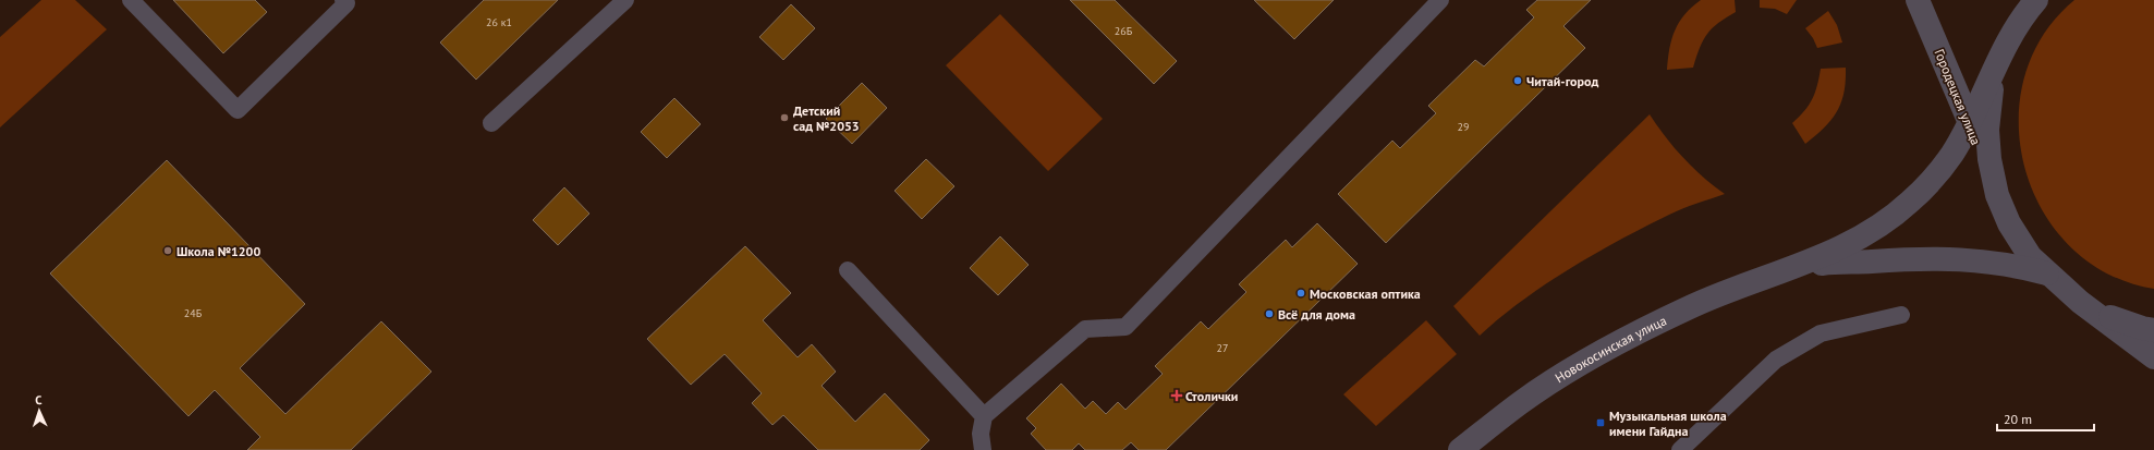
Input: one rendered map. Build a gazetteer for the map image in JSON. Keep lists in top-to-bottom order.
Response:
{
  "streets": {
    "street": ["Городецкая улица", "Новокосинская улица"]
  },
  "places": {
    "other": [
      "Читай-город",
      "Детский сад №2053",
      "Школа №1200",
      "Московская оптика",
      "Всё для дома"
    ],
    "health": ["Столички"],
    "transit": ["Музыкальная школа имени Гайдна"]
  },
  "house_numbers": [
    "26 к1",
    "26Б",
    "29",
    "24Б",
    "27"
  ],
  "scale_bar": "20 m",
  "north": "top"
}
